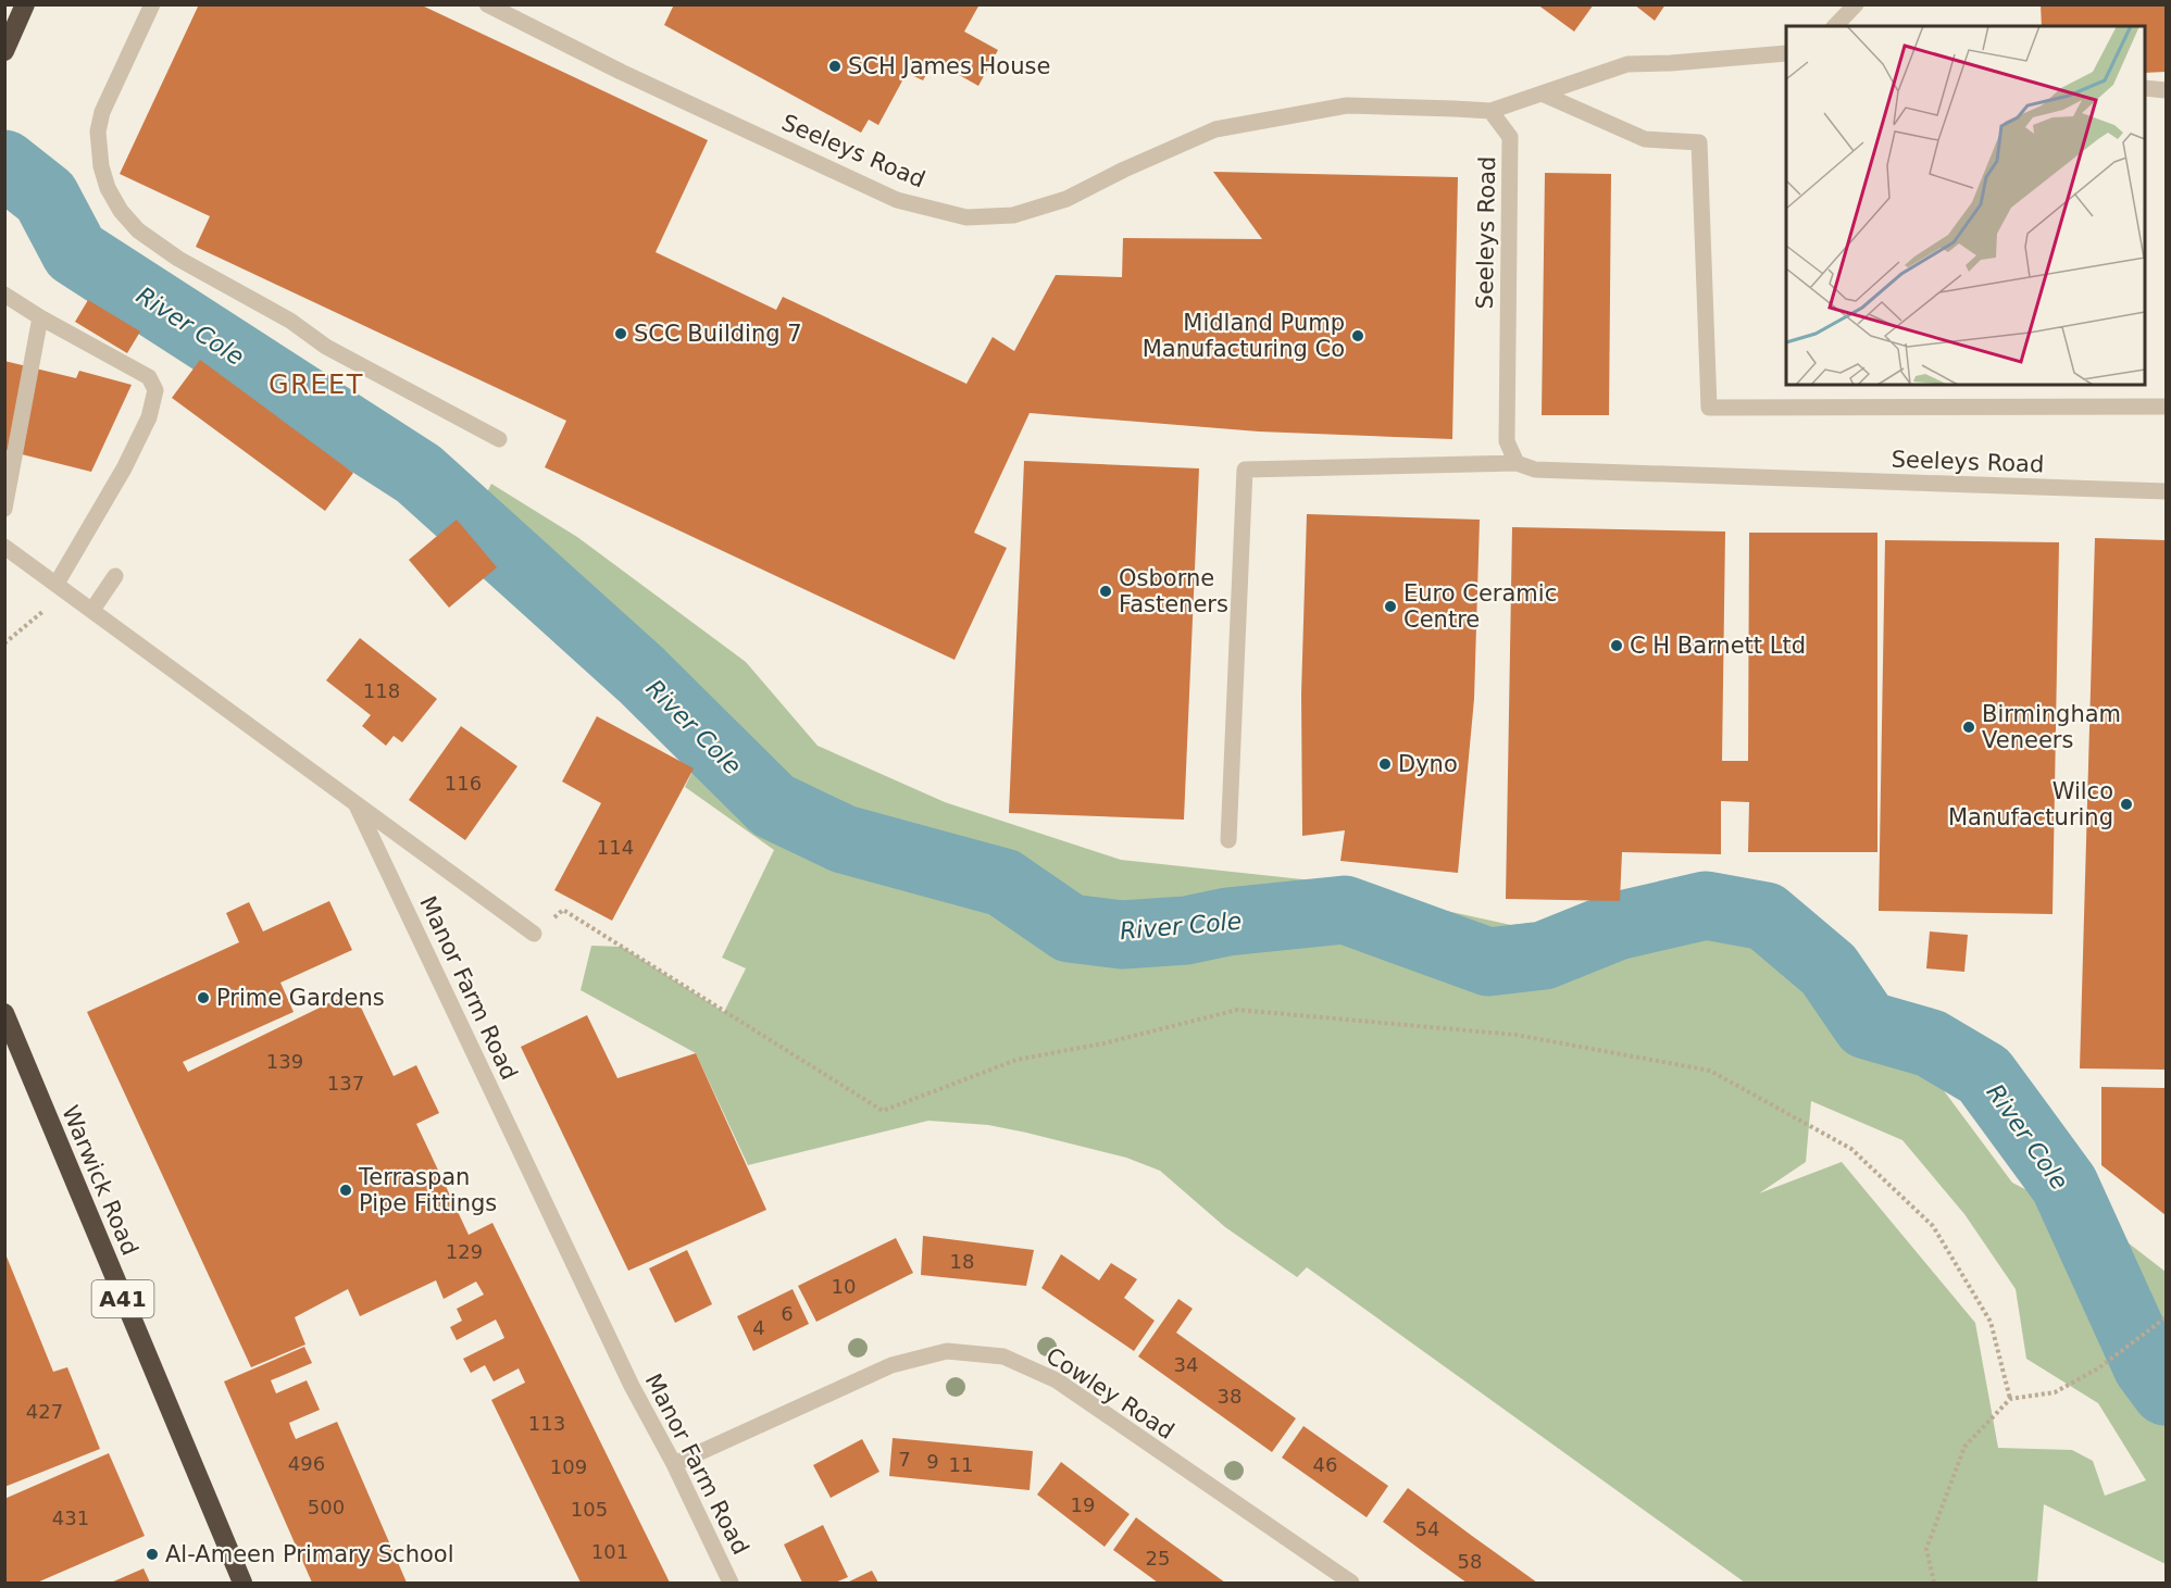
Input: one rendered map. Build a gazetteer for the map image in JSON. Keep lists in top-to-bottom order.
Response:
{
  "streets": {
    "highway": ["Warwick Road", "A41"],
    "street": ["Seeleys Road", "Manor Farm Road", "Cowley Road"]
  },
  "crossings": [
    ["Manor Farm Road", "Cowley Road"]
  ],
  "districts": ["GREET"],
  "water": ["River Cole"],
  "places": [
    "SCH James House",
    "SCC Building 7",
    "Midland Pump Manufacturing Co",
    "Osborne Fasteners",
    "Euro Ceramic Centre",
    "C H Barnett Ltd",
    "Birmingham Veneers",
    "Dyno",
    "Wilco Manufacturing",
    "Prime Gardens",
    "Terraspan Pipe Fittings",
    "Al-Ameen Primary School"
  ],
  "house_numbers": [
    "118",
    "116",
    "114",
    "139",
    "137",
    "129",
    "18",
    "10",
    "6",
    "4",
    "34",
    "38",
    "427",
    "113",
    "7",
    "9",
    "496",
    "11",
    "46",
    "109",
    "19",
    "500",
    "105",
    "431",
    "54",
    "101",
    "25",
    "58"
  ]
}
